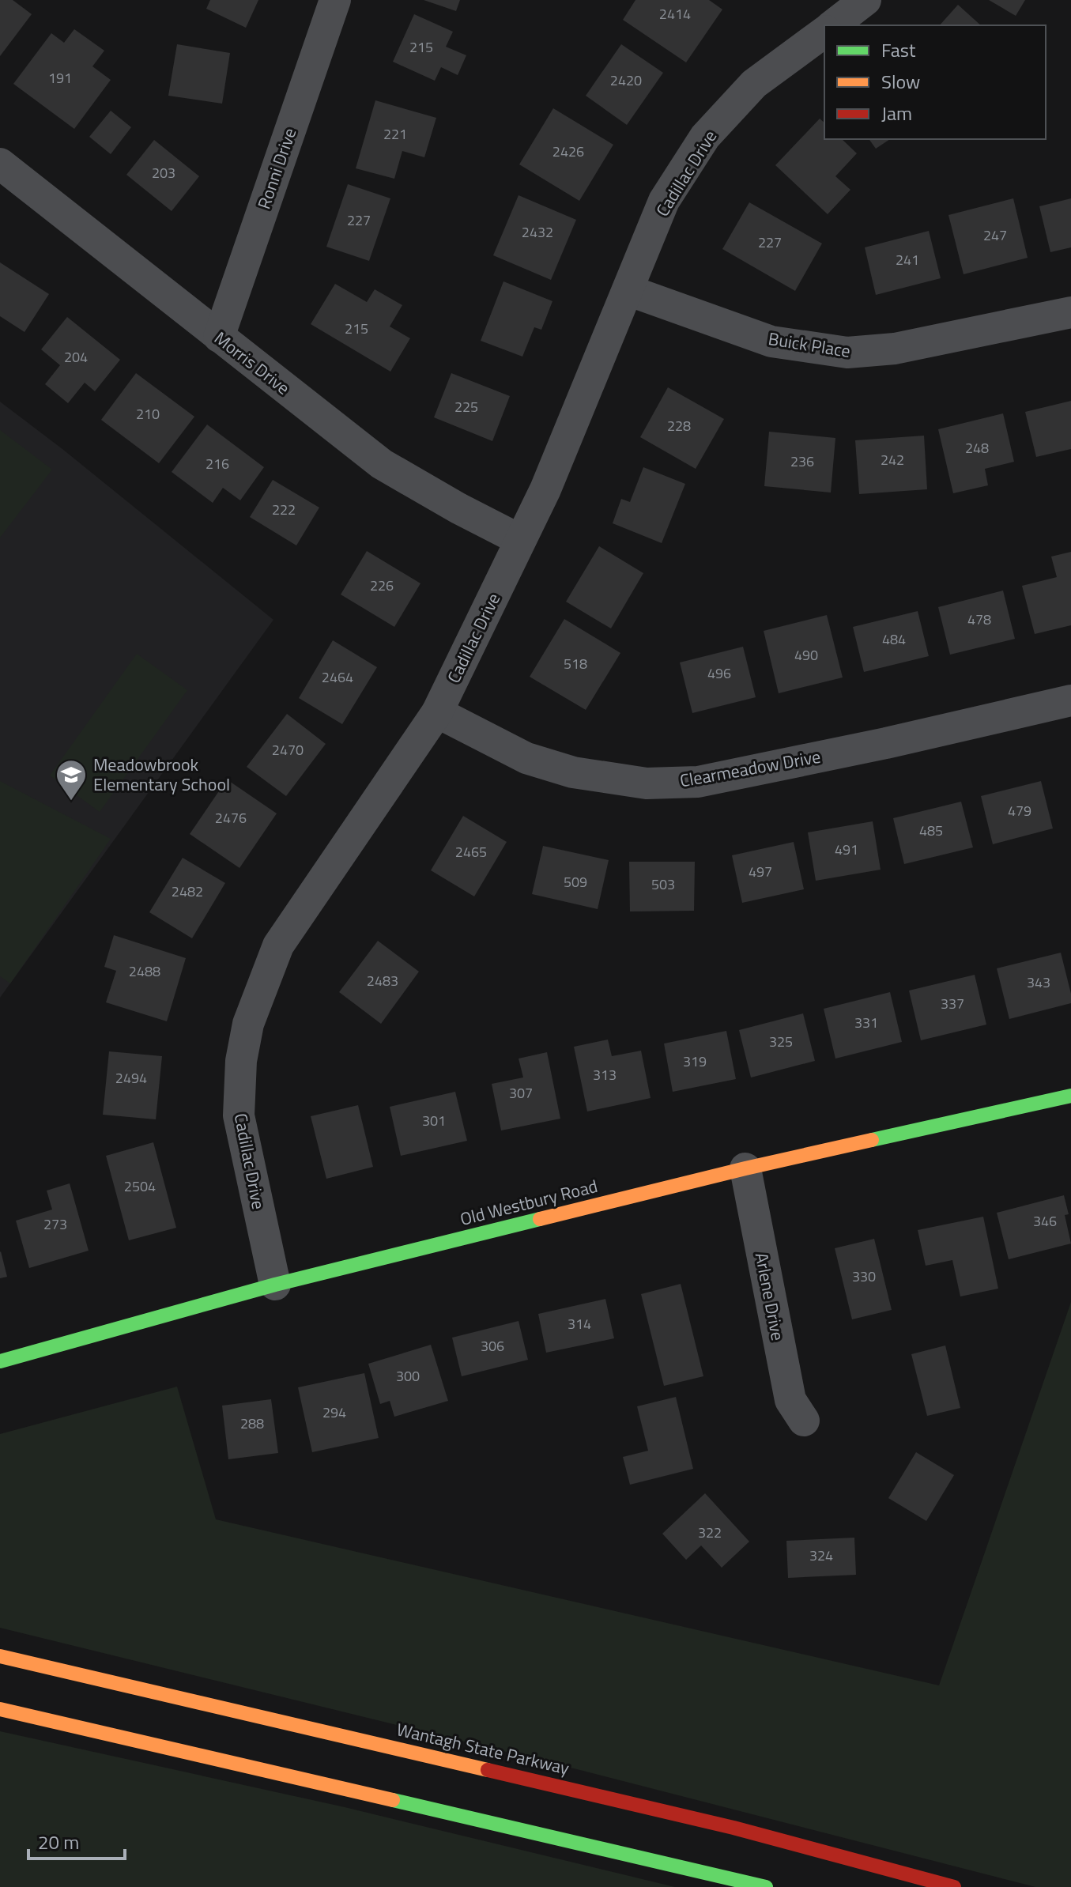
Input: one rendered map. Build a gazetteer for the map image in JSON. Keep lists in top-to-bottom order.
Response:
{
  "streets": {
    "main road": ["Old Westbury Road", "Wantagh State Parkway"],
    "street": [
      "Ronni Drive",
      "Cadillac Drive",
      "Buick Place",
      "Morris Drive",
      "Clearmeadow Drive",
      "Arlene Drive"
    ]
  },
  "crossings": [
    ["Ronni Drive", "Morris Drive"],
    ["Cadillac Drive", "Buick Place"],
    ["Cadillac Drive", "Morris Drive"],
    ["Cadillac Drive", "Clearmeadow Drive"],
    ["Cadillac Drive", "Old Westbury Road"],
    ["Old Westbury Road", "Arlene Drive"]
  ],
  "places": {
    "school or university": ["Meadowbrook Elementary School"]
  },
  "house_numbers": [
    "2414",
    "215",
    "191",
    "2420",
    "221",
    "2426",
    "203",
    "227",
    "2432",
    "247",
    "227",
    "241",
    "215",
    "204",
    "225",
    "210",
    "228",
    "248",
    "242",
    "236",
    "216",
    "222",
    "226",
    "478",
    "484",
    "490",
    "518",
    "496",
    "2464",
    "2470",
    "479",
    "2476",
    "485",
    "491",
    "2465",
    "497",
    "509",
    "503",
    "2482",
    "2488",
    "2483",
    "343",
    "337",
    "331",
    "325",
    "319",
    "313",
    "2494",
    "307",
    "301",
    "2504",
    "346",
    "273",
    "330",
    "314",
    "306",
    "300",
    "294",
    "288",
    "322",
    "324"
  ],
  "legend": ["Fast", "Slow", "Jam"],
  "scale_bar": "20 m"
}
